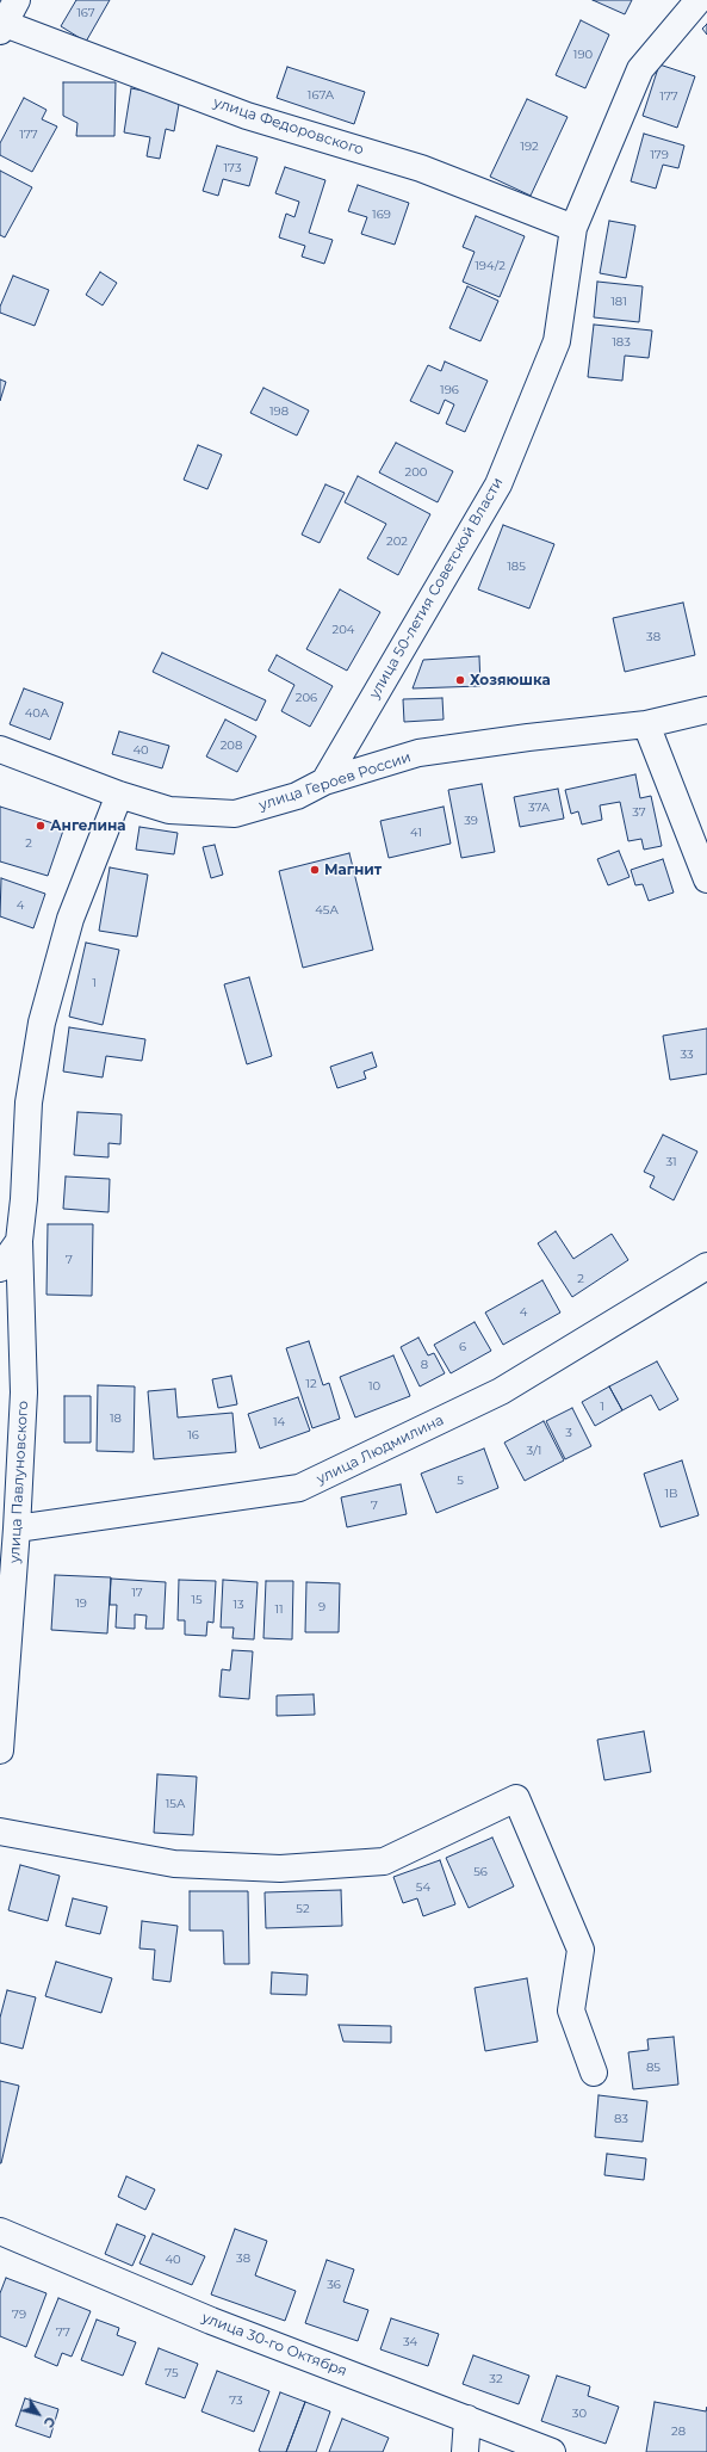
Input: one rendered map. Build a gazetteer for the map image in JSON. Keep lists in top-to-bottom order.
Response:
{
  "streets": {
    "street": [
      "улица Федоровского",
      "улица 50-летия Советской Власти",
      "улица Героев России",
      "улица Людмилина",
      "улица Павлуновского",
      "улица 30-го Октября"
    ]
  },
  "crossings": [
    ["улица Федоровского", "улица 50-летия Советской Власти"],
    ["улица 50-летия Советской Власти", "улица Героев России"],
    ["улица Героев России", "улица Павлуновского"],
    ["улица Людмилина", "улица Павлуновского"]
  ],
  "places": ["Хозяюшка", "Ангелина", "Магнит"],
  "house_numbers": [
    "167",
    "190",
    "167А",
    "177",
    "177",
    "192",
    "179",
    "173",
    "169",
    "194/2",
    "181",
    "183",
    "196",
    "198",
    "200",
    "202",
    "185",
    "204",
    "38",
    "206",
    "40А",
    "208",
    "40",
    "37А",
    "37",
    "39",
    "41",
    "2",
    "4",
    "45А",
    "1",
    "33",
    "31",
    "7",
    "2",
    "4",
    "6",
    "8",
    "12",
    "10",
    "1",
    "18",
    "14",
    "3",
    "16",
    "3/1",
    "5",
    "1В",
    "7",
    "17",
    "15",
    "19",
    "13",
    "9",
    "11",
    "15А",
    "56",
    "54",
    "52",
    "85",
    "83",
    "38",
    "40",
    "36",
    "79",
    "77",
    "34",
    "75",
    "32",
    "73",
    "30",
    "28"
  ],
  "north": "bottom right"
}
